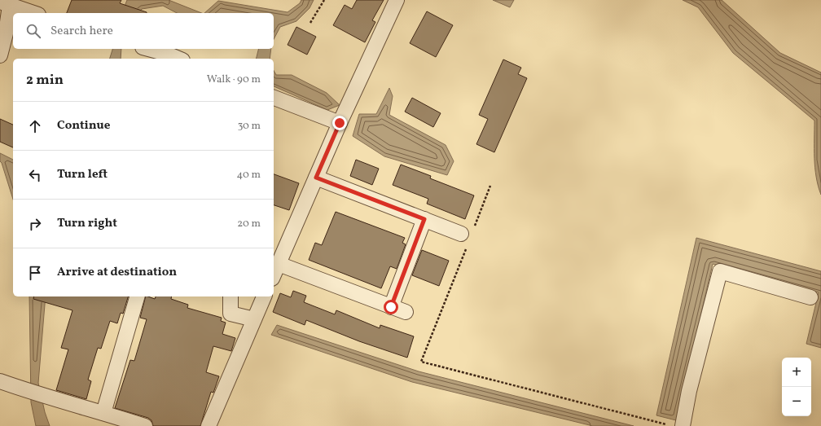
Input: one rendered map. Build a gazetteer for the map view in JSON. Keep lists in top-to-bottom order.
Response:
{
  "page": {
    "search": "Search here",
    "heading": ["2 min", "Walk · 90 m"],
    "list": [
      ["Continue", "30 m"],
      ["Turn left", "40 m"],
      ["Turn right", "20 m"],
      "Arrive at destination"
    ],
    "map_buttons": ["+", "−"]
  }
}
